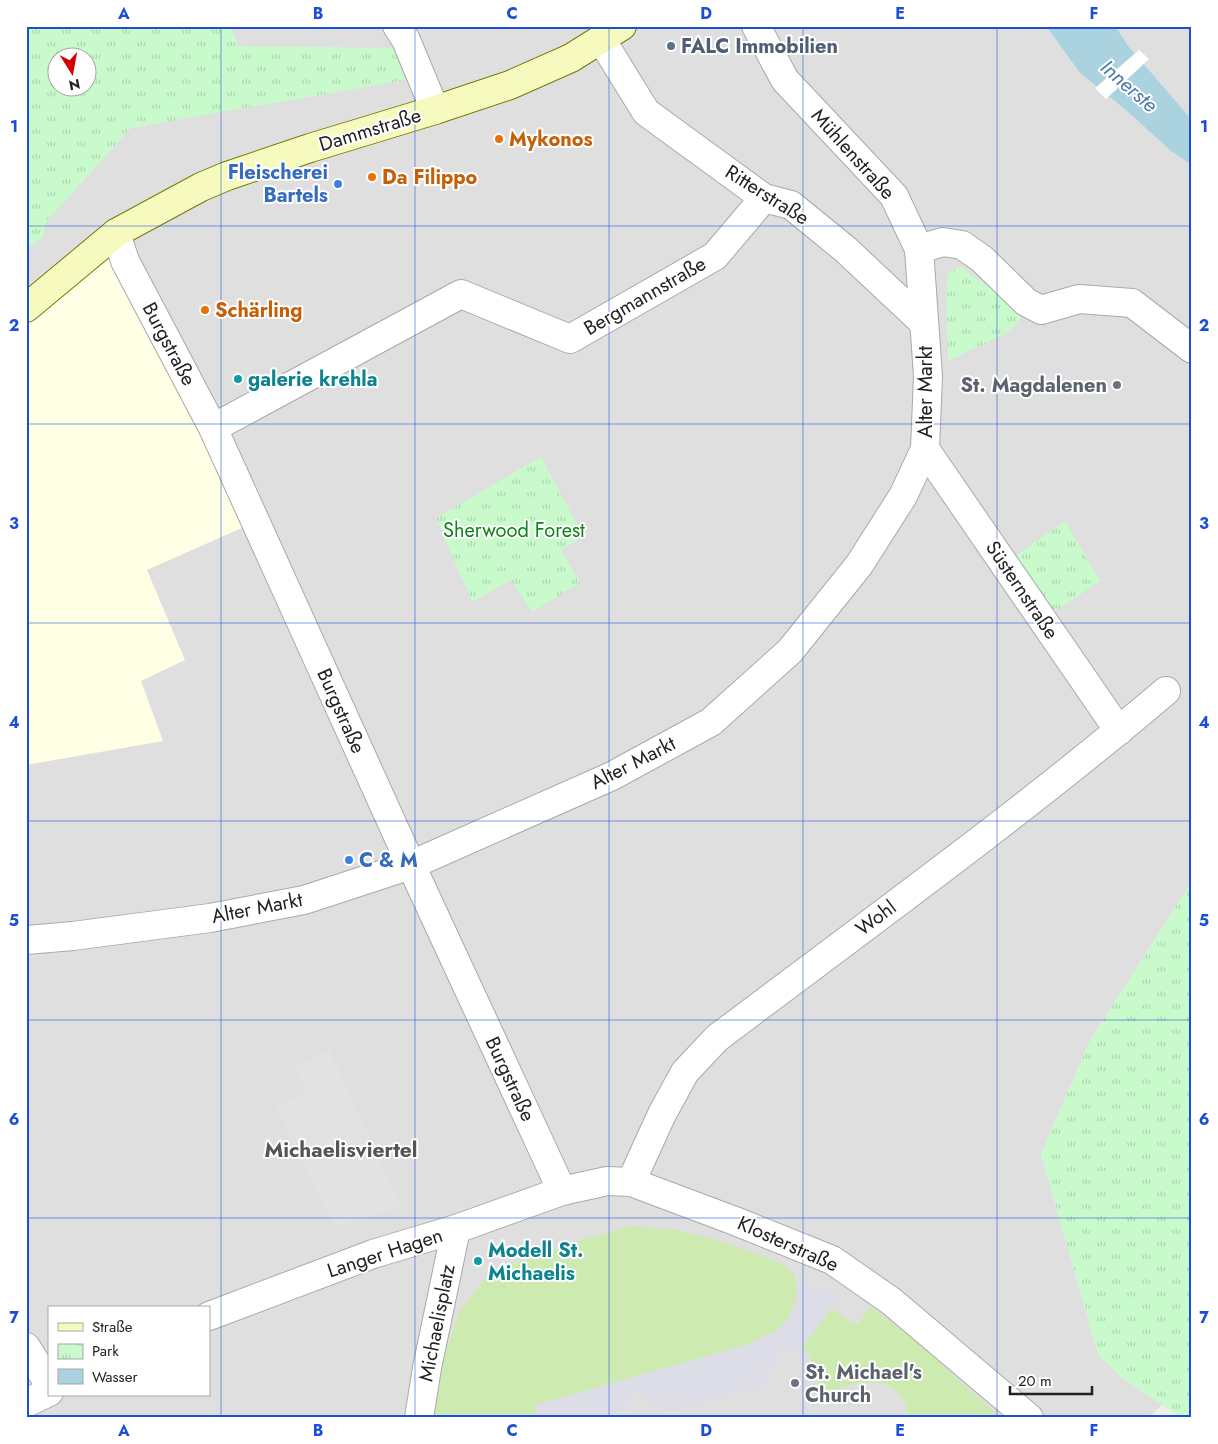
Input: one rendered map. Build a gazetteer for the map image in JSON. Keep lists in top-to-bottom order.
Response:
{
  "streets": {
    "street": [
      "Dammstraße",
      "Mühlenstraße",
      "Ritterstraße",
      "Bergmannstraße",
      "Burgstraße",
      "Alter Markt",
      "Süsternstraße",
      "Wohl",
      "Klosterstraße",
      "Langer Hagen",
      "Michaelisplatz"
    ]
  },
  "crossings": [
    ["Dammstraße", "Ritterstraße"],
    ["Dammstraße", "Burgstraße"],
    ["Mühlenstraße", "Alter Markt"],
    ["Ritterstraße", "Bergmannstraße"],
    ["Ritterstraße", "Alter Markt"],
    ["Bergmannstraße", "Burgstraße"],
    ["Burgstraße", "Alter Markt"],
    ["Burgstraße", "Klosterstraße"],
    ["Burgstraße", "Langer Hagen"],
    ["Alter Markt", "Süsternstraße"],
    ["Süsternstraße", "Wohl"],
    ["Wohl", "Klosterstraße"],
    ["Klosterstraße", "Langer Hagen"],
    ["Langer Hagen", "Michaelisplatz"]
  ],
  "districts": ["Michaelisviertel"],
  "water": ["Innerste"],
  "parks": ["Sherwood Forest"],
  "places": [
    "FALC Immobilien",
    "Mykonos",
    "Da Filippo",
    "Fleischerei Bartels",
    "Schärling",
    "galerie krehla",
    "St. Magdalenen",
    "C & M",
    "Modell St. Michaelis",
    "St. Michael's Church"
  ],
  "legend": ["Straße", "Park", "Wasser"],
  "scale_bar": "20 m",
  "north": "bottom",
  "grid": {
    "columns": [
      "A",
      "B",
      "C",
      "D",
      "E",
      "F"
    ],
    "rows": [
      "1",
      "2",
      "3",
      "4",
      "5",
      "6",
      "7"
    ]
  }
}
